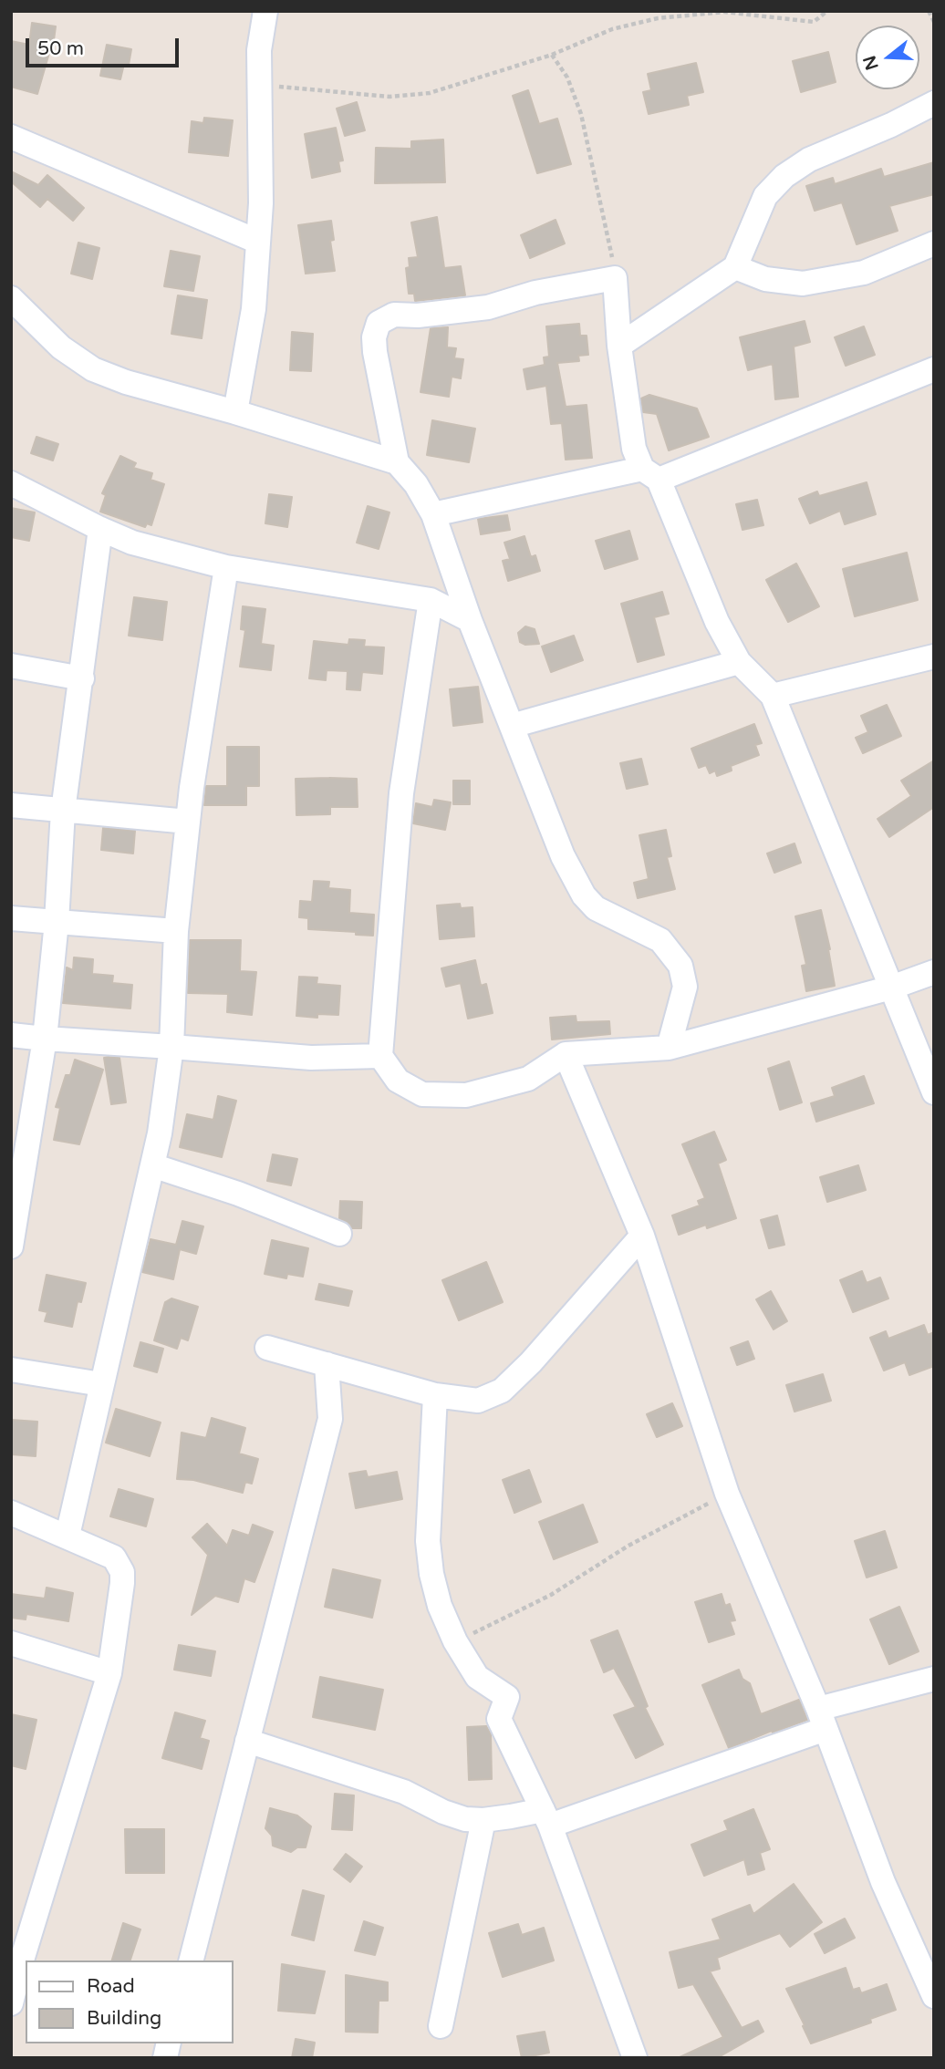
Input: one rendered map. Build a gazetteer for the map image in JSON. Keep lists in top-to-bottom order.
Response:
{
  "legend": ["Road", "Building"],
  "scale_bar": "50 m",
  "north": "left"
}
